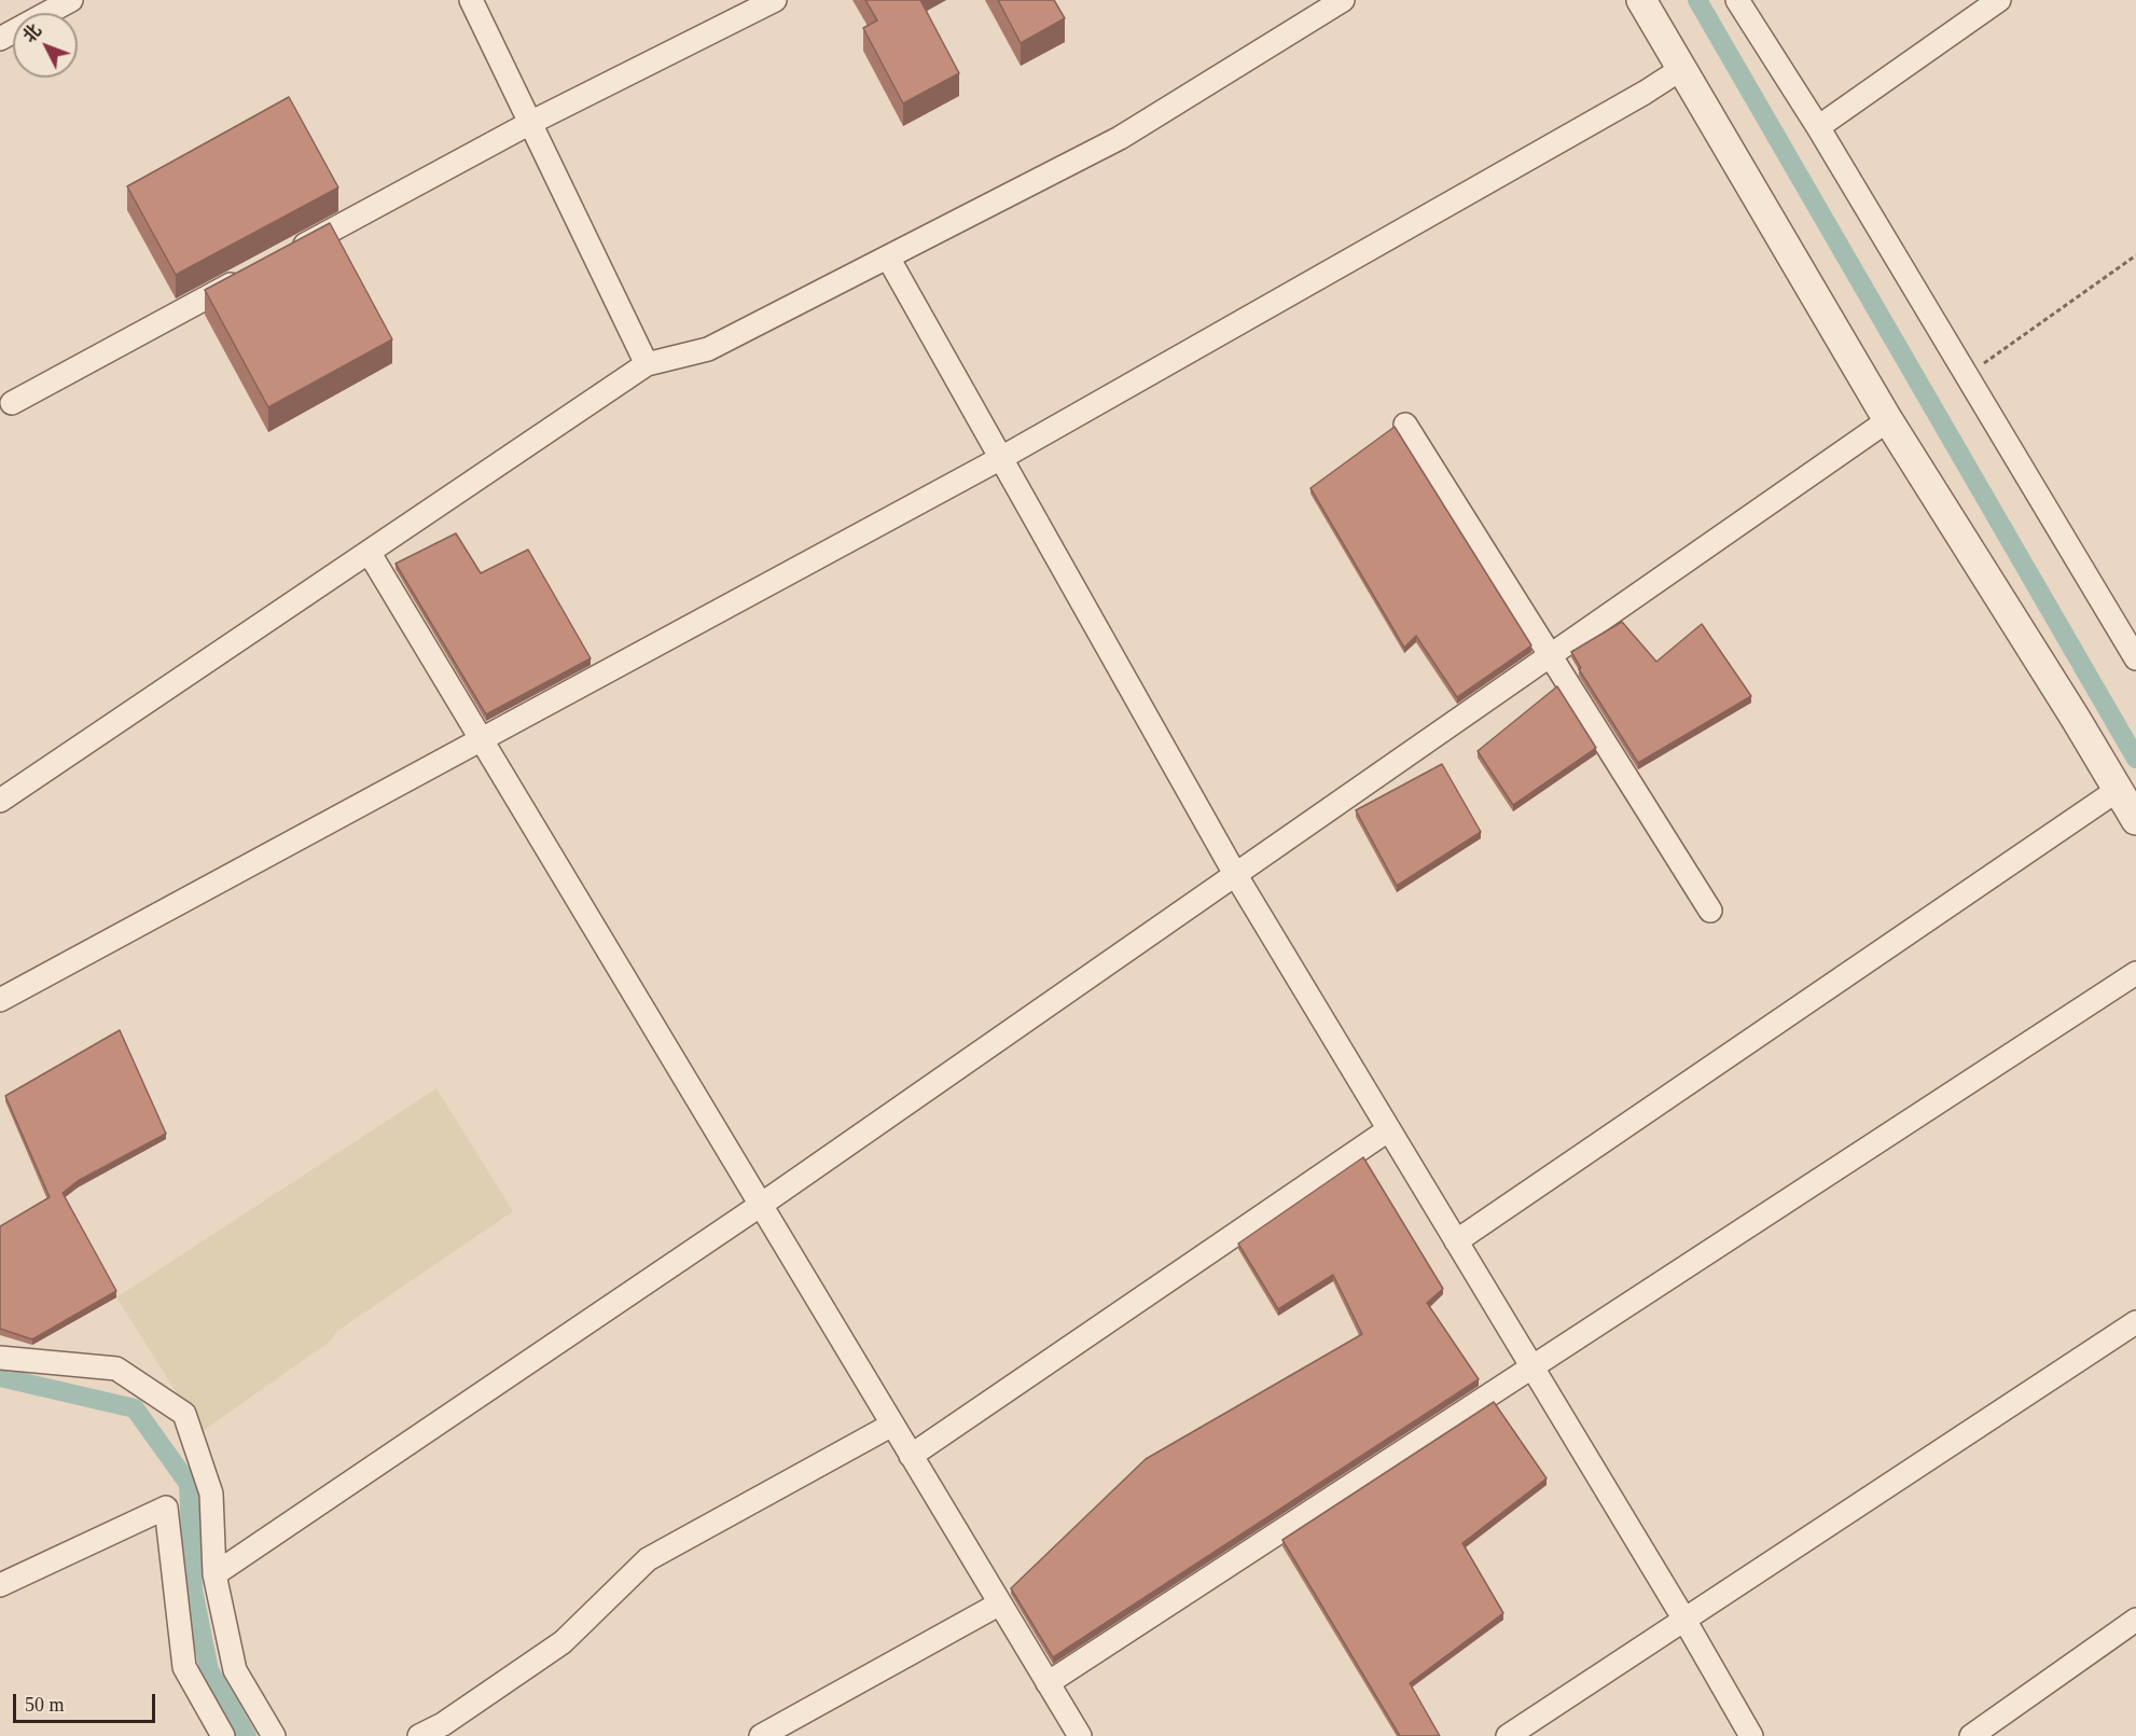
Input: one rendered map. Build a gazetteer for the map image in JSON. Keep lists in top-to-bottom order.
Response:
{
  "scale_bar": "50 m",
  "north": "top left"
}
